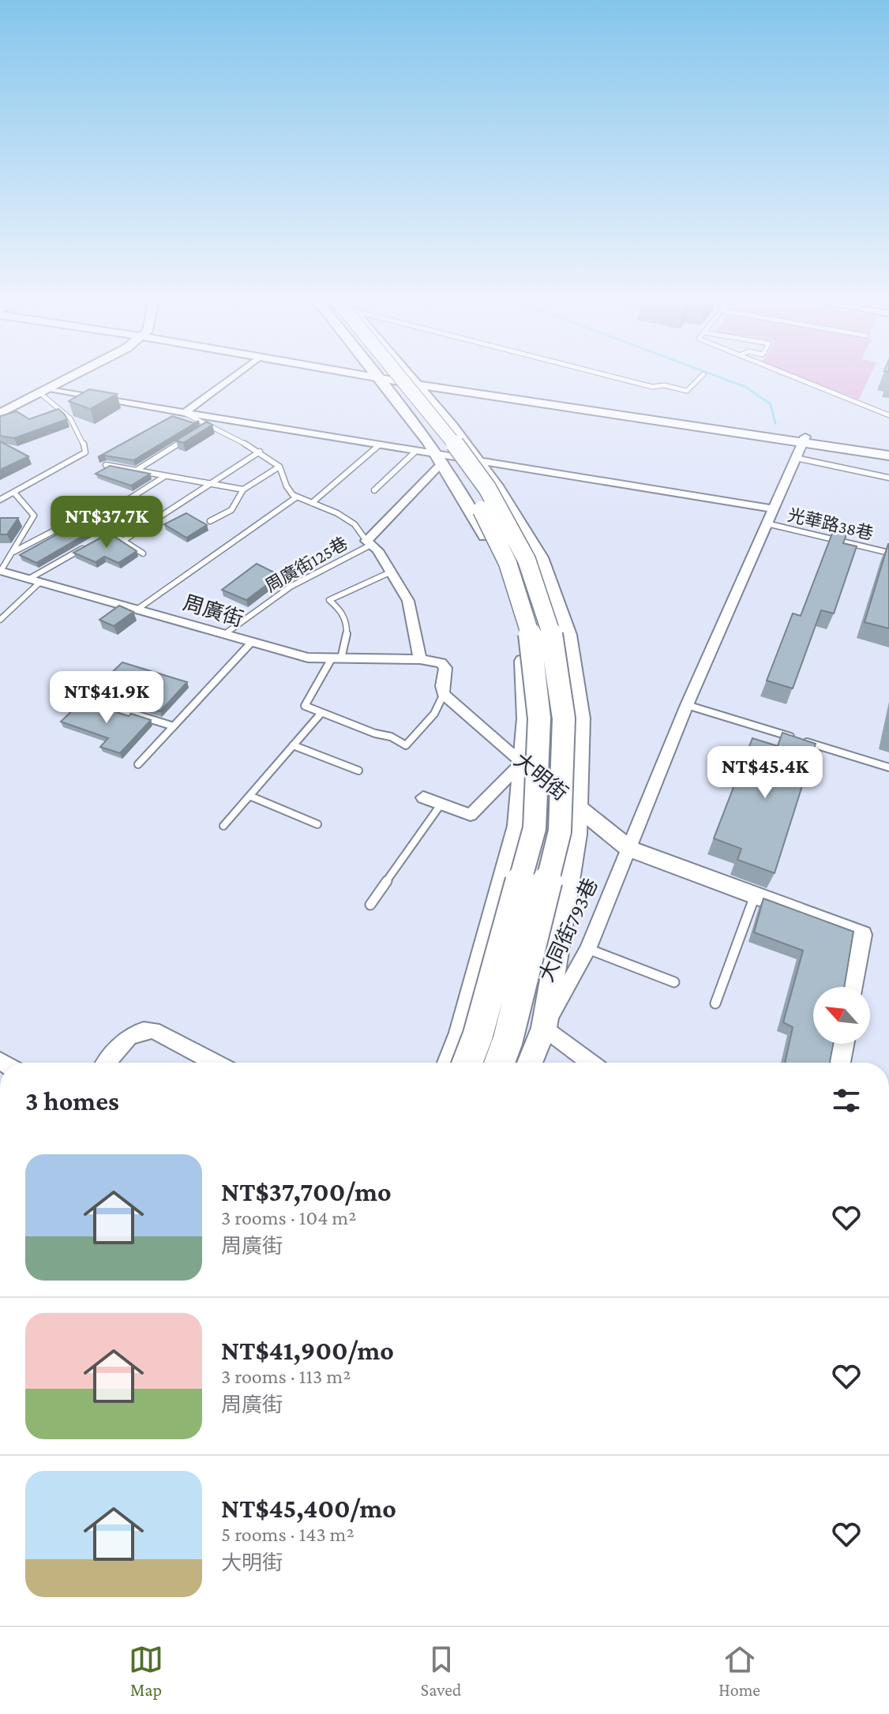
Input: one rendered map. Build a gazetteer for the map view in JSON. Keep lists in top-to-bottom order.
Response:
{
  "streets": {
    "street": ["周廣街", "大明街", "大同街793巷"],
    "lane": ["光華路38巷", "周廣街125巷"]
  },
  "crossings": [
    ["光華路38巷", "大同街793巷"],
    ["周廣街125巷", "周廣街"],
    ["大明街", "大同街793巷"]
  ],
  "north": "top left",
  "page": {
    "price": ["NT$37.7K", "NT$41.9K", "NT$45.4K"],
    "heading": "3 homes",
    "list": [
      {
        "name": "NT$37,700/mo",
        "note": "3 rooms · 104 m² · 周廣街"
      },
      {
        "name": "NT$41,900/mo",
        "note": "3 rooms · 113 m² · 周廣街"
      },
      {
        "name": "NT$45,400/mo",
        "note": "5 rooms · 143 m² · 大明街"
      }
    ],
    "tabs": ["Map", "Saved", "Home"]
  }
}
